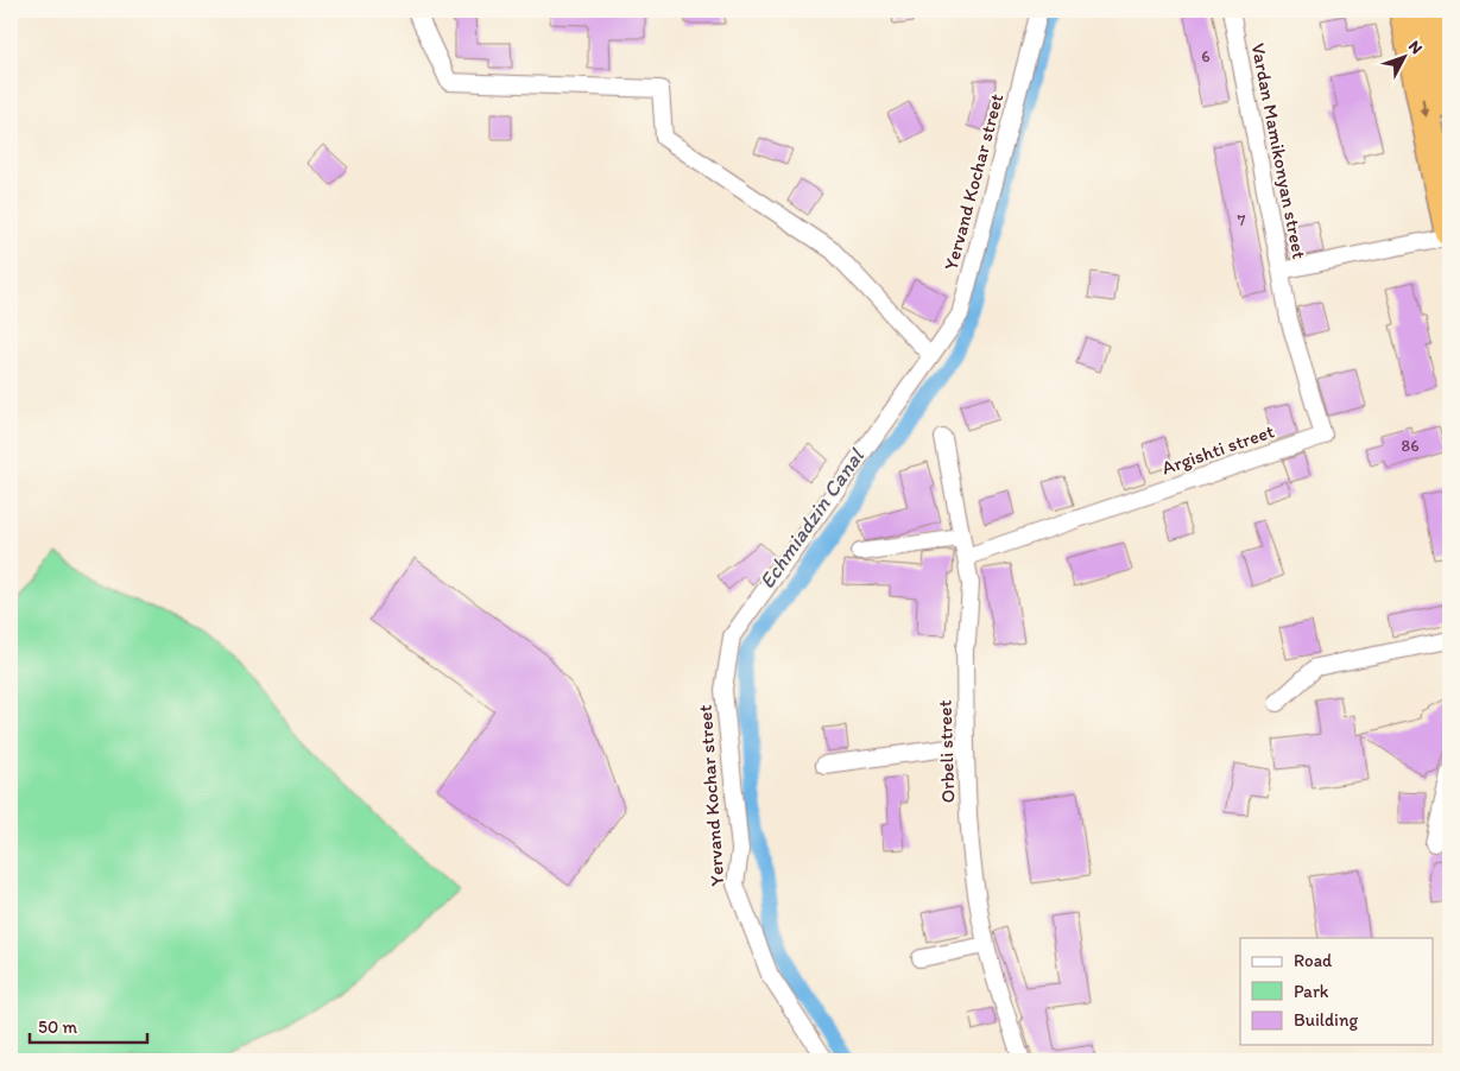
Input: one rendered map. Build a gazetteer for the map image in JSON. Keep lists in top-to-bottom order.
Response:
{
  "streets": {
    "street": [
      "Vardan Mamikonyan street",
      "Yervand Kochar street",
      "Argishti street",
      "Orbeli street"
    ]
  },
  "crossings": [
    ["Vardan Mamikonyan street", "Argishti street"],
    ["Argishti street", "Orbeli street"]
  ],
  "water": ["Echmiadzin Canal"],
  "house_numbers": ["6", "7", "86"],
  "legend": ["Road", "Park", "Building"],
  "scale_bar": "50 m",
  "north": "top right"
}
